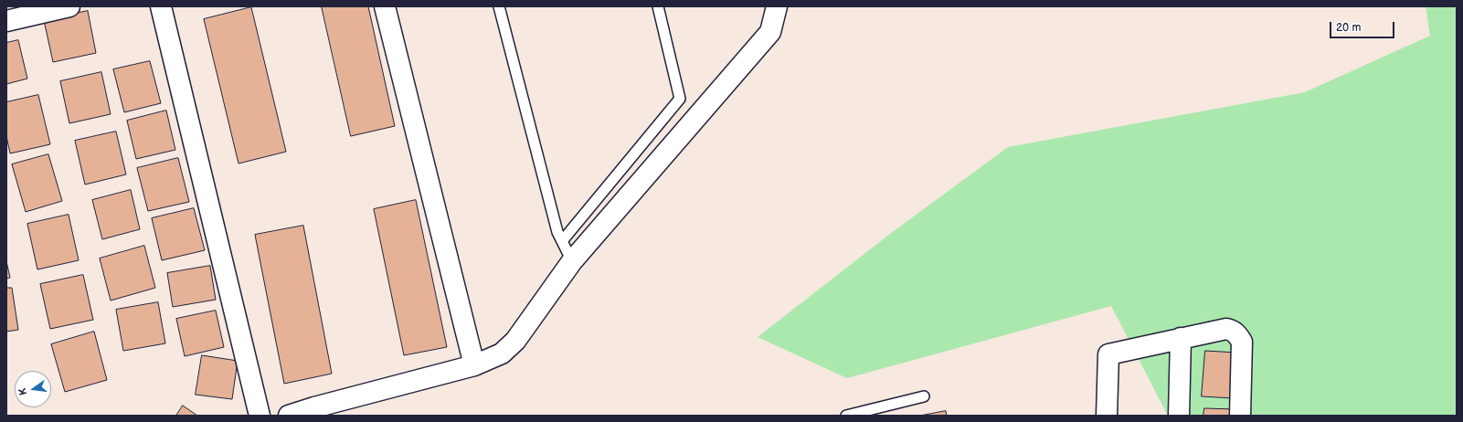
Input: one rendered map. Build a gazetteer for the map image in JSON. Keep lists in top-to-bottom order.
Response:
{
  "scale_bar": "20 m",
  "north": "left"
}
